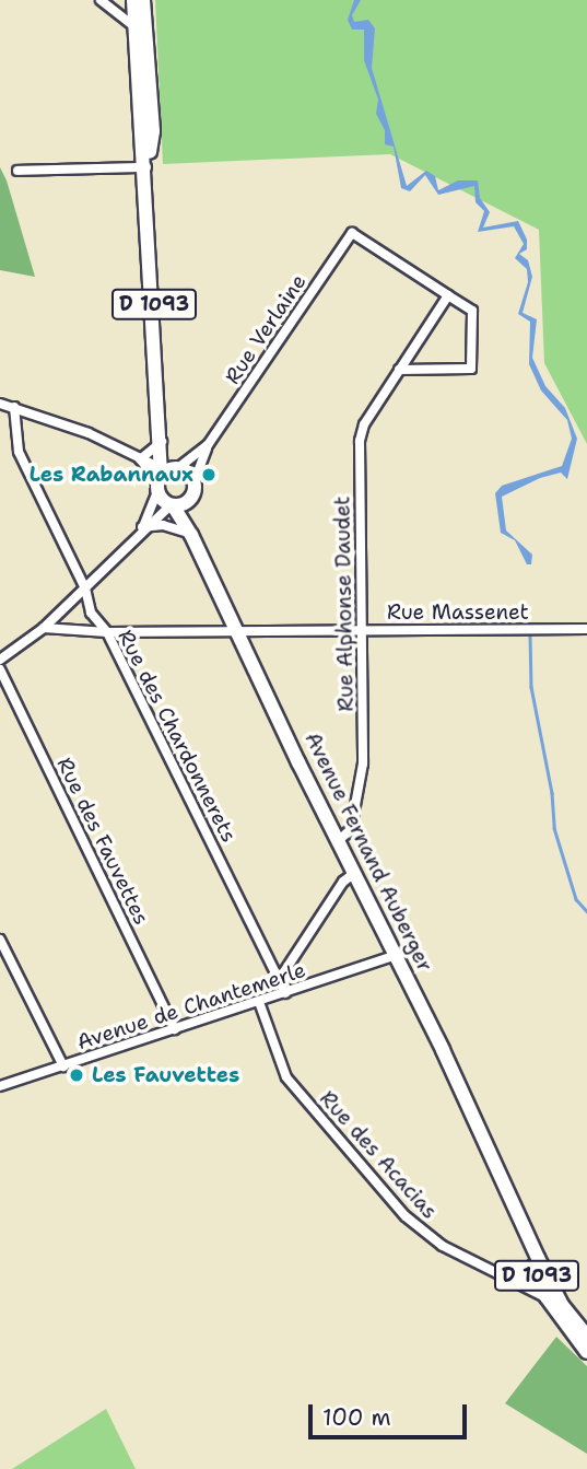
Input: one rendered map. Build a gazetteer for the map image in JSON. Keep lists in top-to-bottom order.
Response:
{
  "streets": {
    "main road": ["D 1093", "Avenue Fernand Auberger"],
    "street": [
      "Rue Verlaine",
      "Rue Alphonse Daudet",
      "Rue Massenet",
      "Rue des Chardonnerets",
      "Rue des Fauvettes",
      "Avenue de Chantemerle",
      "Rue des Acacias"
    ]
  },
  "crossings": [
    ["Rue Verlaine", "Rue Alphonse Daudet"],
    ["Rue Verlaine", "Avenue Fernand Auberger"],
    ["Rue Alphonse Daudet", "Rue Massenet"],
    ["Rue Alphonse Daudet", "Avenue Fernand Auberger"],
    ["Rue Massenet", "Rue des Chardonnerets"],
    ["Rue Massenet", "Avenue Fernand Auberger"],
    ["Rue des Chardonnerets", "Avenue de Chantemerle"],
    ["Rue des Fauvettes", "Avenue de Chantemerle"],
    ["Avenue Fernand Auberger", "Avenue de Chantemerle"],
    ["Avenue Fernand Auberger", "Rue des Acacias"],
    ["Avenue de Chantemerle", "Rue des Acacias"]
  ],
  "places": ["Les Rabannaux", "Les Fauvettes"],
  "scale_bar": "100 m"
}
